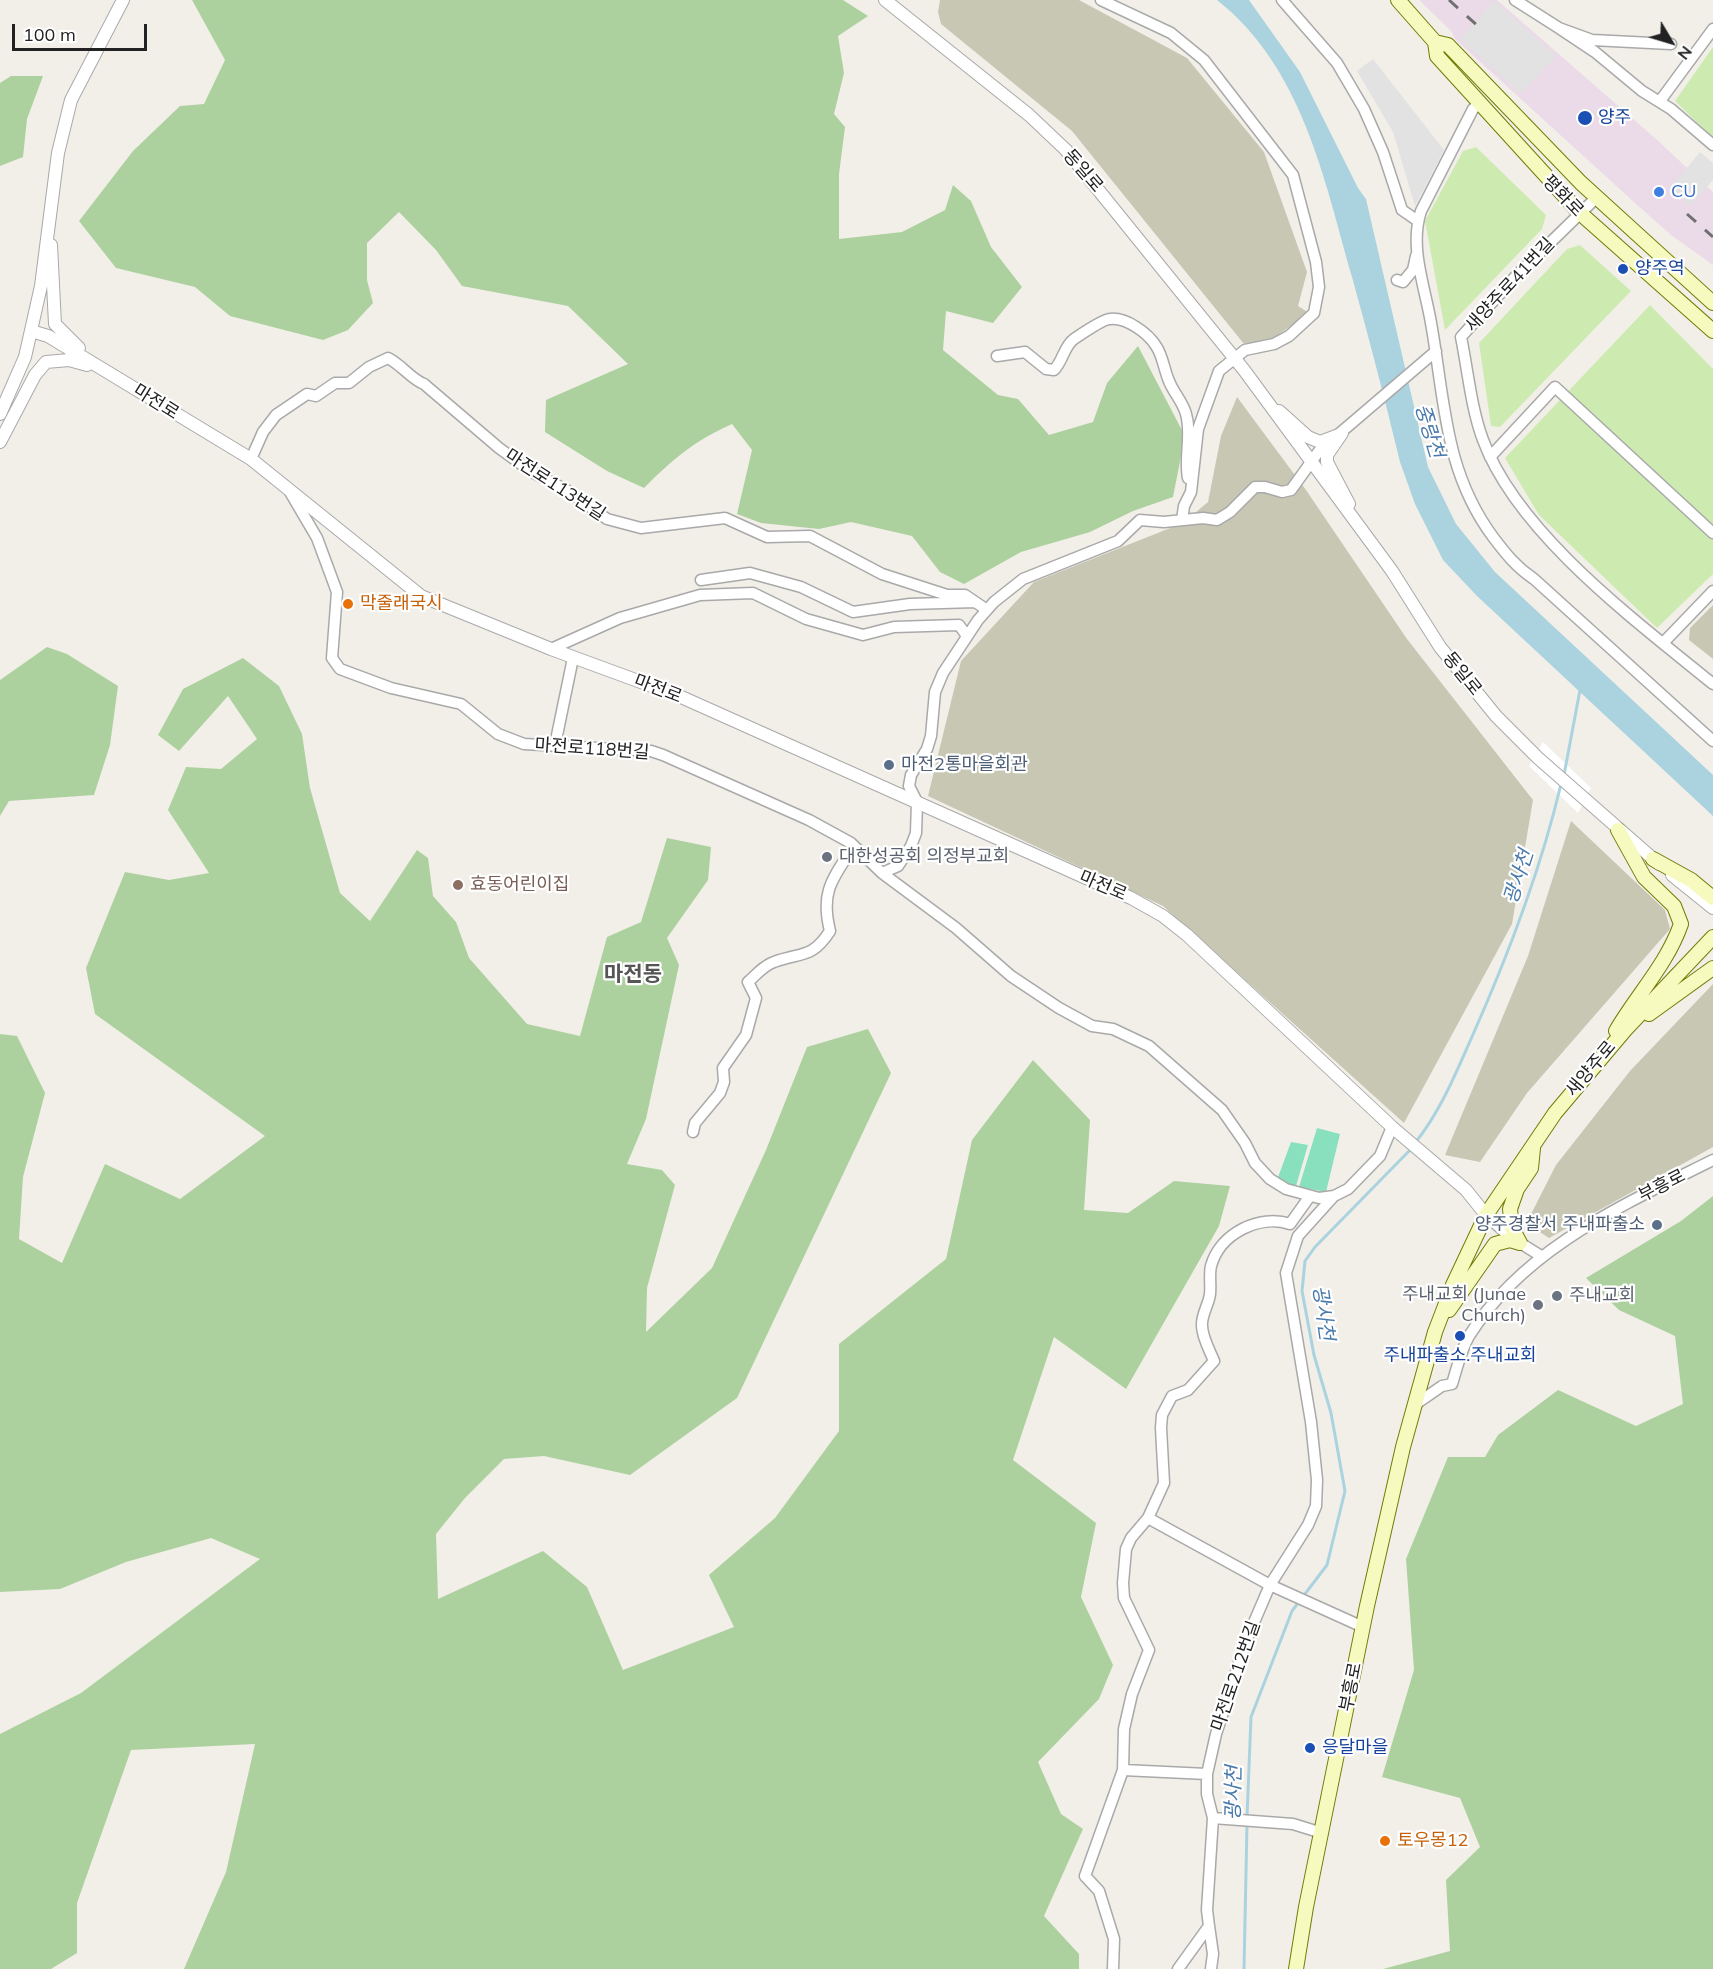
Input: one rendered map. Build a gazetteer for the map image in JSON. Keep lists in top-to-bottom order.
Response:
{
  "streets": {
    "main road": ["평화로", "새양주로", "부흥로"],
    "street": [
      "동일로",
      "새양주로41번길",
      "마전로",
      "마전로113번길",
      "마전로118번길",
      "마전로212번길"
    ]
  },
  "crossings": [
    ["평화로", "새양주로41번길"],
    ["마전로", "마전로113번길"],
    ["마전로", "마전로118번길"],
    ["마전로", "새양주로"],
    ["마전로", "부흥로"],
    ["마전로118번길", "마전로212번길"],
    ["새양주로", "부흥로"]
  ],
  "districts": ["마전동"],
  "water": ["중랑천", "광사천"],
  "places": [
    "양주",
    "CU",
    "양주역",
    "막줄래국시",
    "마전2통마을회관",
    "대한성공회 의정부교회",
    "효동어린이집",
    "양주경찰서 주내파출소",
    "주내교회",
    "주내교회 (Junae Church)",
    "주내파출소.주내교회",
    "응달마을",
    "토우몽12"
  ],
  "scale_bar": "100 m",
  "north": "bottom right"
}
